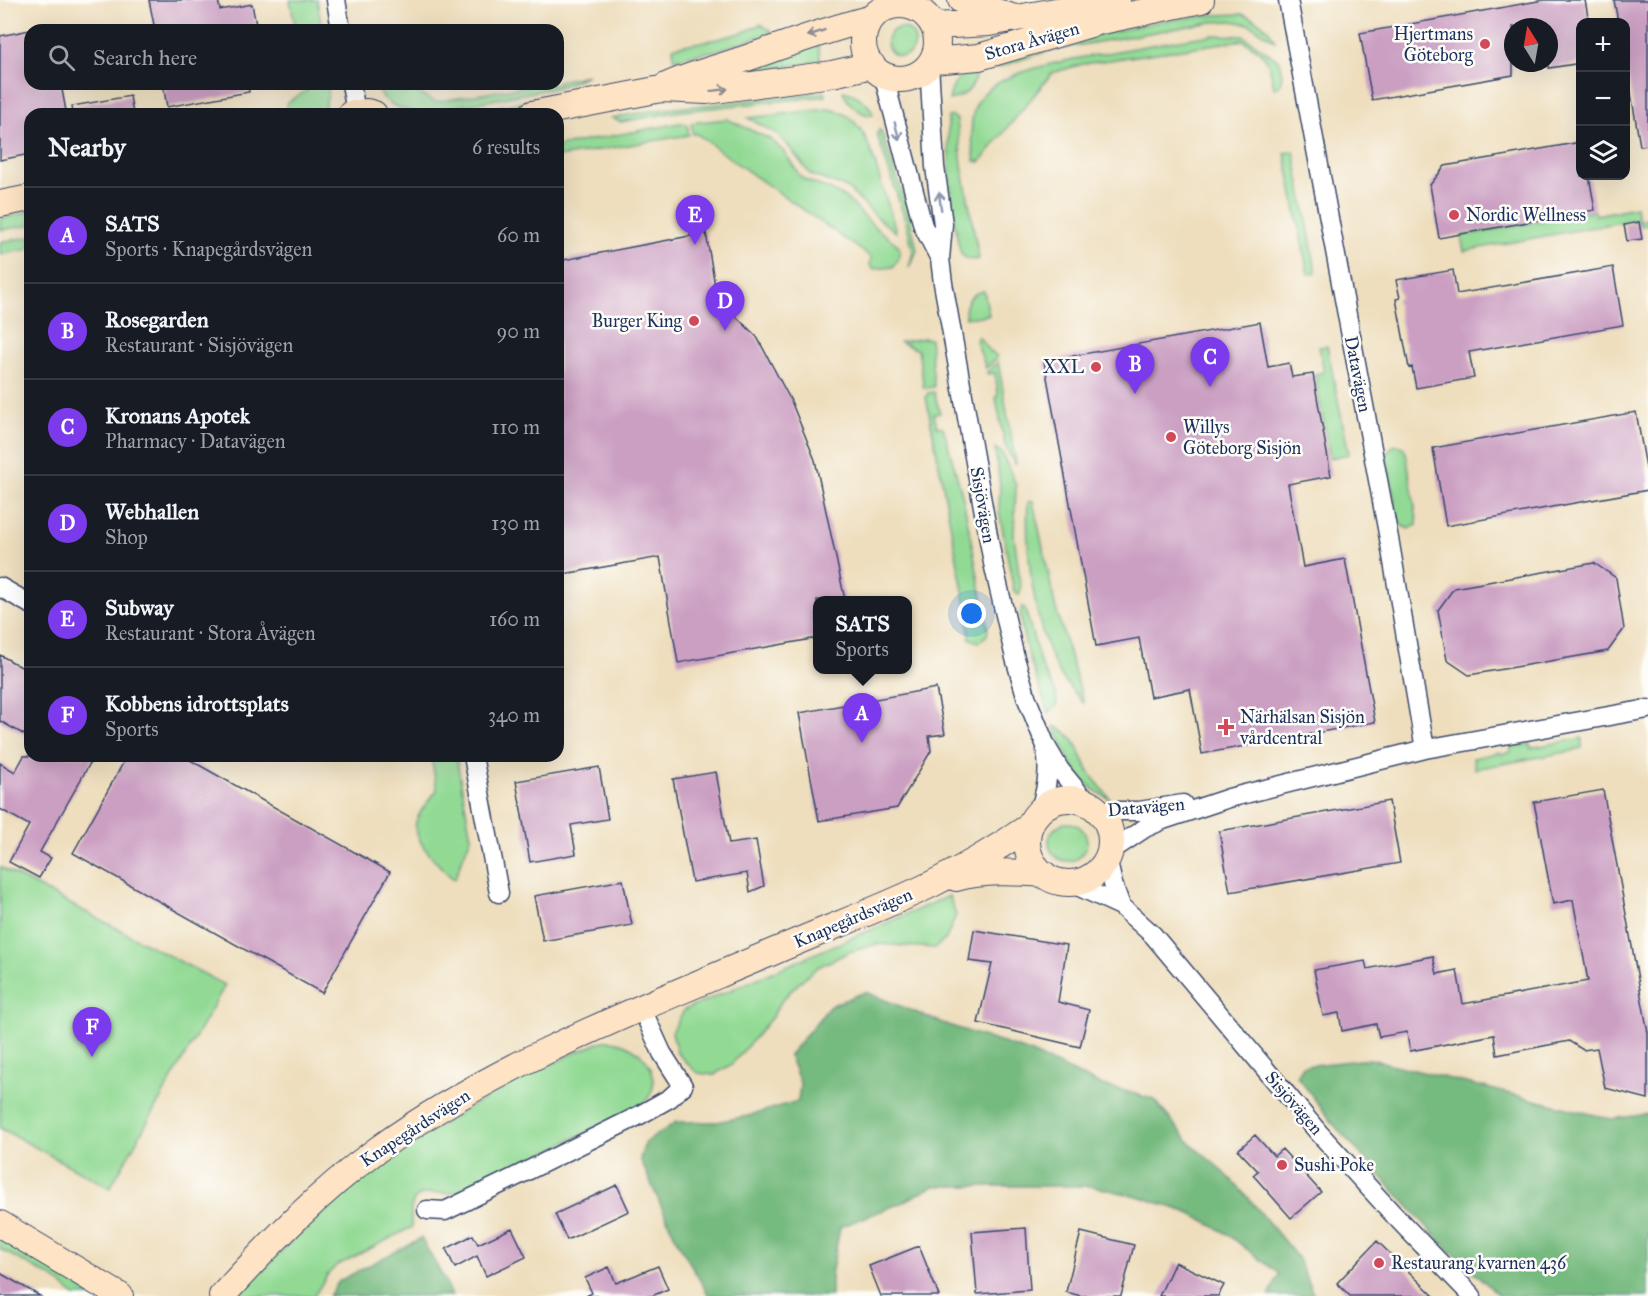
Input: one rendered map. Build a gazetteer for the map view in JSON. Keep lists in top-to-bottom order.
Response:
{
  "streets": {
    "street": [
      "Stora Åvägen",
      "Datavägen",
      "Sisjövägen",
      "Knapegårdsvägen"
    ]
  },
  "crossings": [
    ["Stora Åvägen", "Sisjövägen"],
    ["Datavägen", "Sisjövägen"],
    ["Datavägen", "Knapegårdsvägen"],
    ["Sisjövägen", "Knapegårdsvägen"]
  ],
  "places": {
    "other": [
      "Hjertmans Göteborg",
      "Nordic Wellness",
      "Burger King",
      "XXL",
      "Willys Göteborg Sisjön",
      "Sushi Poke",
      "Restaurang kvarnen 436"
    ],
    "health": ["Närhälsan Sisjön vårdcentral"]
  },
  "north": "top",
  "page": {
    "map_buttons": ["+", "−"],
    "search": "Search here",
    "heading": ["Nearby", "6 results"],
    "list": [
      {
        "mark": "A",
        "name": "SATS",
        "note": "Sports · Knapegårdsvägen",
        "value": "60 m"
      },
      {
        "mark": "B",
        "name": "Rosegarden",
        "note": "Restaurant · Sisjövägen",
        "value": "90 m"
      },
      {
        "mark": "C",
        "name": "Kronans Apotek",
        "note": "Pharmacy · Datavägen",
        "value": "110 m"
      },
      {
        "mark": "D",
        "name": "Webhallen",
        "note": "Shop",
        "value": "130 m"
      },
      {
        "mark": "E",
        "name": "Subway",
        "note": "Restaurant · Stora Åvägen",
        "value": "160 m"
      },
      {
        "mark": "F",
        "name": "Kobbens idrottsplats",
        "note": "Sports",
        "value": "340 m"
      }
    ],
    "pins": [
      "E",
      "D",
      "C",
      "B",
      "A",
      "F"
    ],
    "popup": ["SATS", "Sports"]
  }
}
